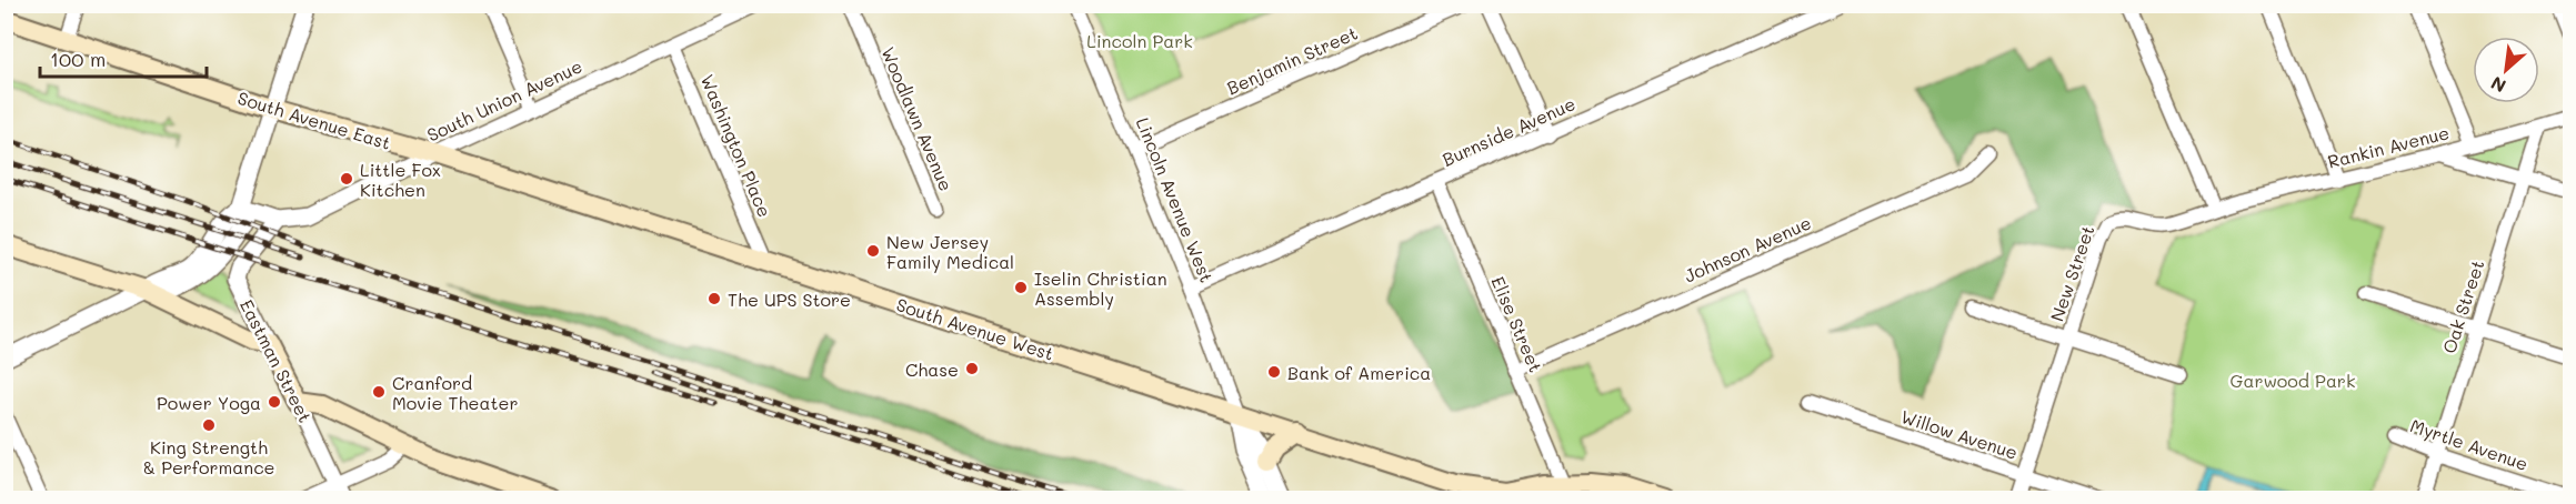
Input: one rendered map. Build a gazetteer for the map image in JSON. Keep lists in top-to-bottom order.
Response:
{
  "streets": {
    "main road": ["South Avenue East", "South Avenue West", "Eastman Street"],
    "street": [
      "Benjamin Street",
      "South Union Avenue",
      "Woodlawn Avenue",
      "Burnside Avenue",
      "Washington Place",
      "Rankin Avenue",
      "Lincoln Avenue West",
      "Johnson Avenue",
      "New Street",
      "Oak Street",
      "Elise Street",
      "Willow Avenue",
      "Myrtle Avenue"
    ]
  },
  "crossings": [
    ["Benjamin Street", "Lincoln Avenue West"],
    ["South Union Avenue", "South Avenue East"],
    ["South Union Avenue", "Washington Place"],
    ["South Union Avenue", "South Avenue West"],
    ["South Union Avenue", "Eastman Street"],
    ["South Avenue East", "South Avenue West"],
    ["Burnside Avenue", "Lincoln Avenue West"],
    ["Burnside Avenue", "Elise Street"],
    ["Washington Place", "South Avenue West"],
    ["Rankin Avenue", "New Street"],
    ["Rankin Avenue", "Oak Street"],
    ["Lincoln Avenue West", "South Avenue West"],
    ["Johnson Avenue", "Elise Street"],
    ["New Street", "Willow Avenue"],
    ["Oak Street", "Myrtle Avenue"],
    ["Elise Street", "South Avenue West"]
  ],
  "parks": ["Lincoln Park", "Garwood Park"],
  "places": [
    "Little Fox Kitchen",
    "New Jersey Family Medical",
    "Iselin Christian Assembly",
    "The UPS Store",
    "Chase",
    "Bank of America",
    "Cranford Movie Theater",
    "Power Yoga",
    "King Strength & Performance"
  ],
  "scale_bar": "100 m",
  "north": "bottom left"
}
